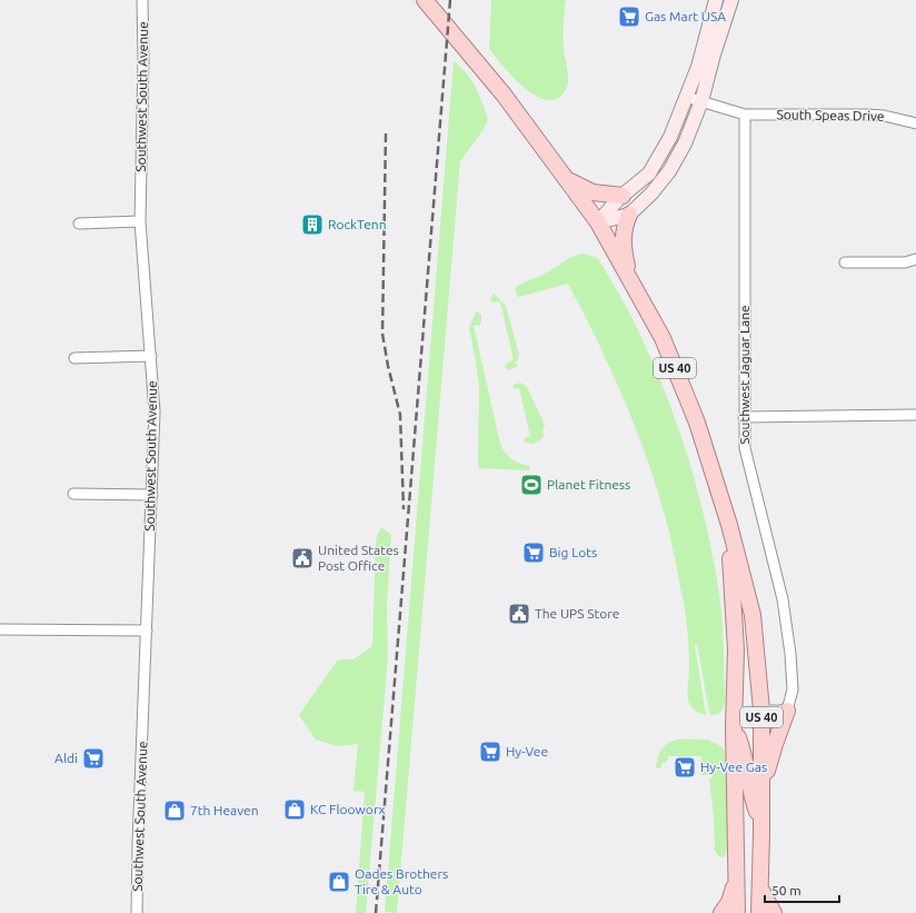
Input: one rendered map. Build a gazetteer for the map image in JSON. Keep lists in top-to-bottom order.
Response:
{
  "streets": {
    "main road": ["US 40"],
    "street": ["Southwest South Avenue", "South Speas Drive", "Southwest Jaguar Lane"]
  },
  "crossings": [
    ["South Speas Drive", "Southwest Jaguar Lane"]
  ],
  "places": {
    "supermarket": [
      "Gas Mart USA",
      "Big Lots",
      "Hy-Vee",
      "Aldi",
      "Hy-Vee Gas"
    ],
    "building": ["RockTenn"],
    "sports": ["Planet Fitness"],
    "public building": ["United States Post Office", "The UPS Store"],
    "shop": ["KC Flooworx", "7th Heaven", "Oades Brothers Tire & Auto"]
  },
  "scale_bar": "50 m"
}
